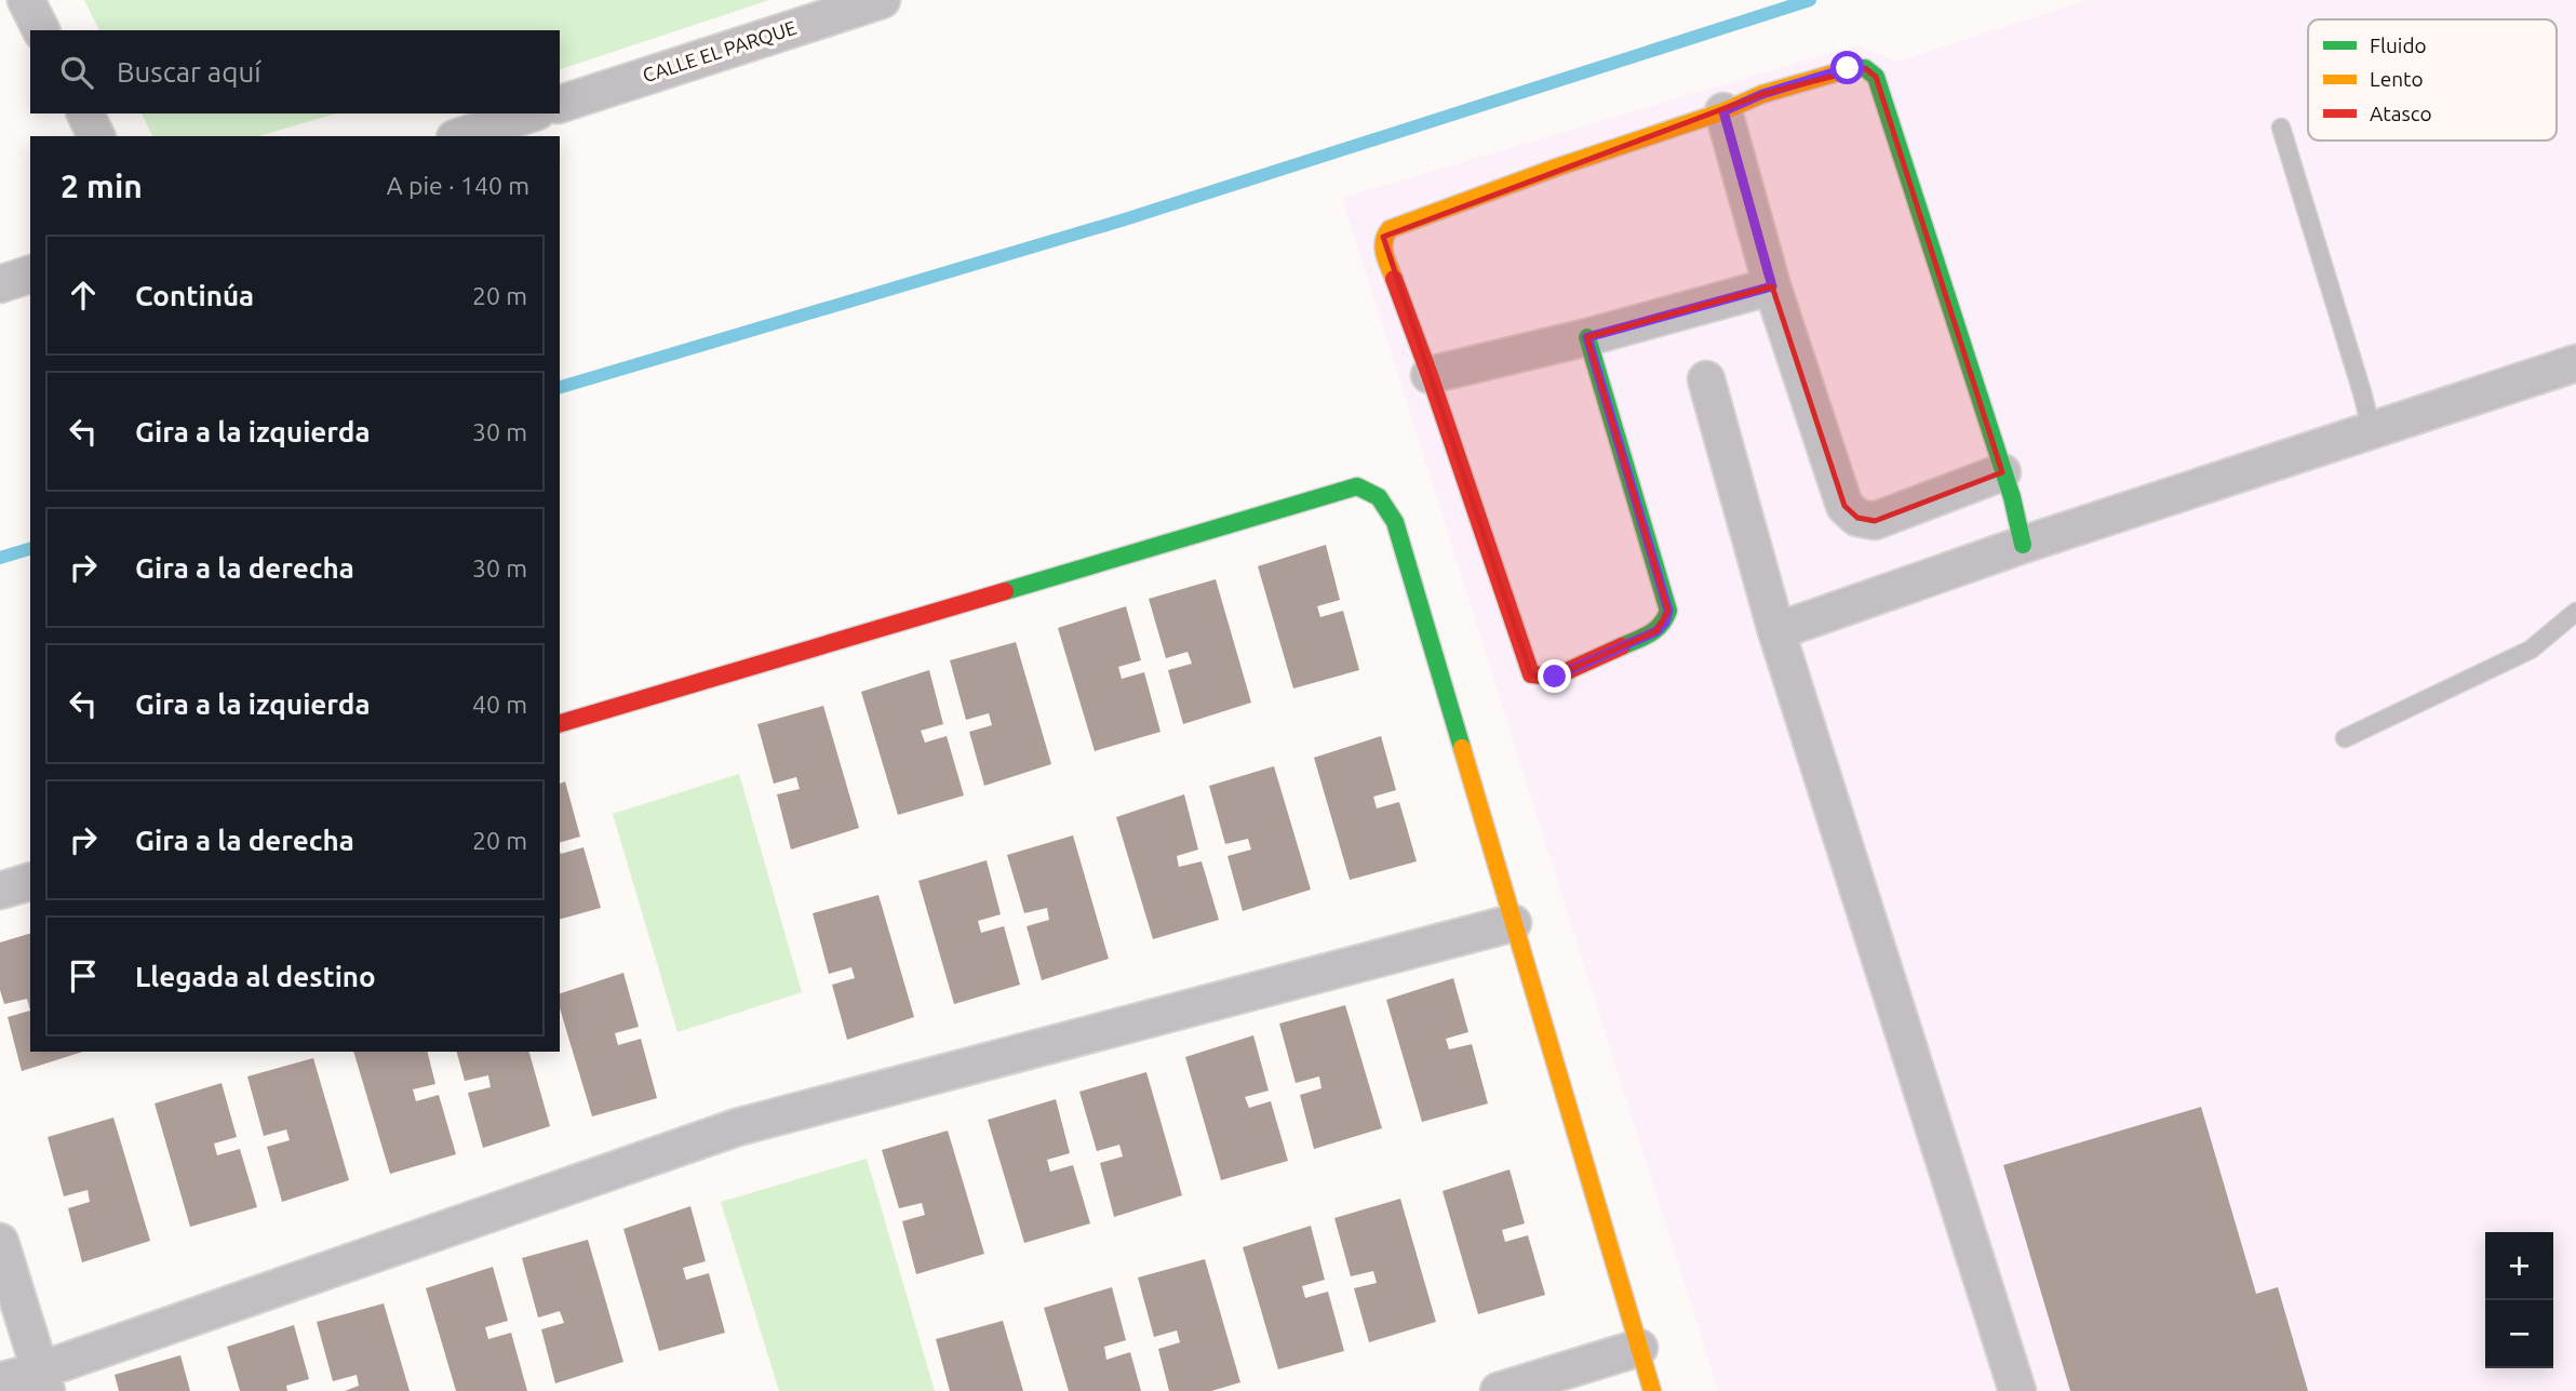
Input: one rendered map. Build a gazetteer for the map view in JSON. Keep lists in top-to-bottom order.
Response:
{
  "streets": {
    "street": ["CALLE EL PARQUE"]
  },
  "legend": ["Fluido", "Lento", "Atasco"],
  "page": {
    "search": "Buscar aquí",
    "heading": ["2 min", "A pie · 140 m"],
    "list": [
      ["Continúa", "20 m"],
      ["Gira a la izquierda", "30 m"],
      ["Gira a la derecha", "30 m"],
      ["Gira a la izquierda", "40 m"],
      ["Gira a la derecha", "20 m"],
      "Llegada al destino"
    ],
    "map_buttons": ["+", "−"]
  }
}
